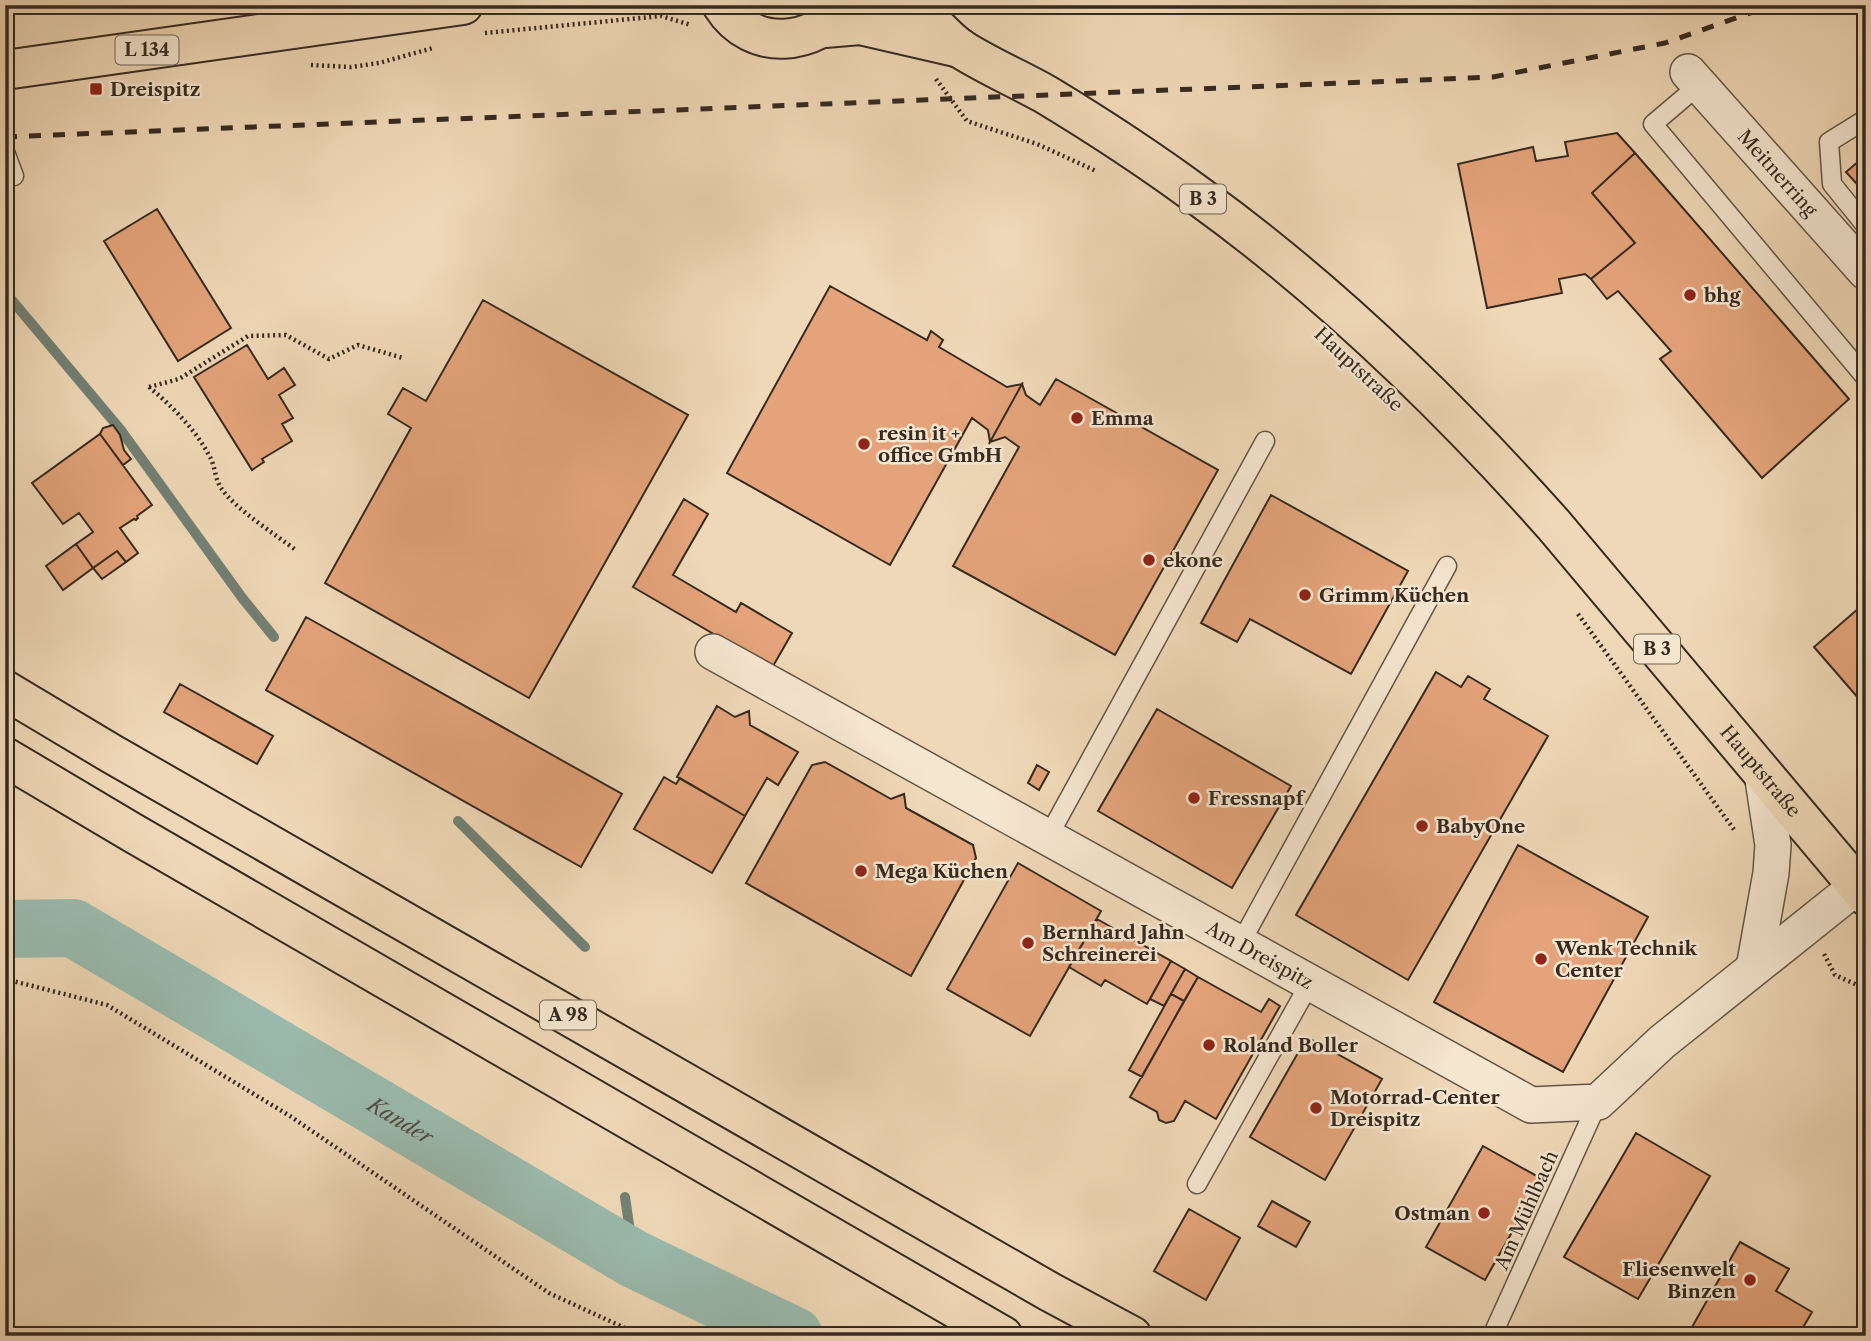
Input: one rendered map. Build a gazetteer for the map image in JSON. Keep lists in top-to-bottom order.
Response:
{
  "streets": {
    "main road": [
      "L 134",
      "B 3",
      "Hauptstraße",
      "A 98"
    ],
    "street": ["Meitnerring", "Am Dreispitz"],
    "lane": ["Am Mühlbach"]
  },
  "crossings": [
    ["Am Dreispitz", "Am Mühlbach"]
  ],
  "water": ["Kander"],
  "places": {
    "transit": ["Dreispitz"],
    "other": [
      "bhg",
      "Emma",
      "resin it + office GmbH",
      "ekone",
      "Grimm Küchen",
      "Fressnapf",
      "BabyOne",
      "Mega Küchen",
      "Bernhard Jahn Schreinerei",
      "Wenk Technik Center",
      "Roland Boller",
      "Motorrad-Center Dreispitz",
      "Ostman",
      "Fliesenwelt Binzen"
    ]
  }
}
